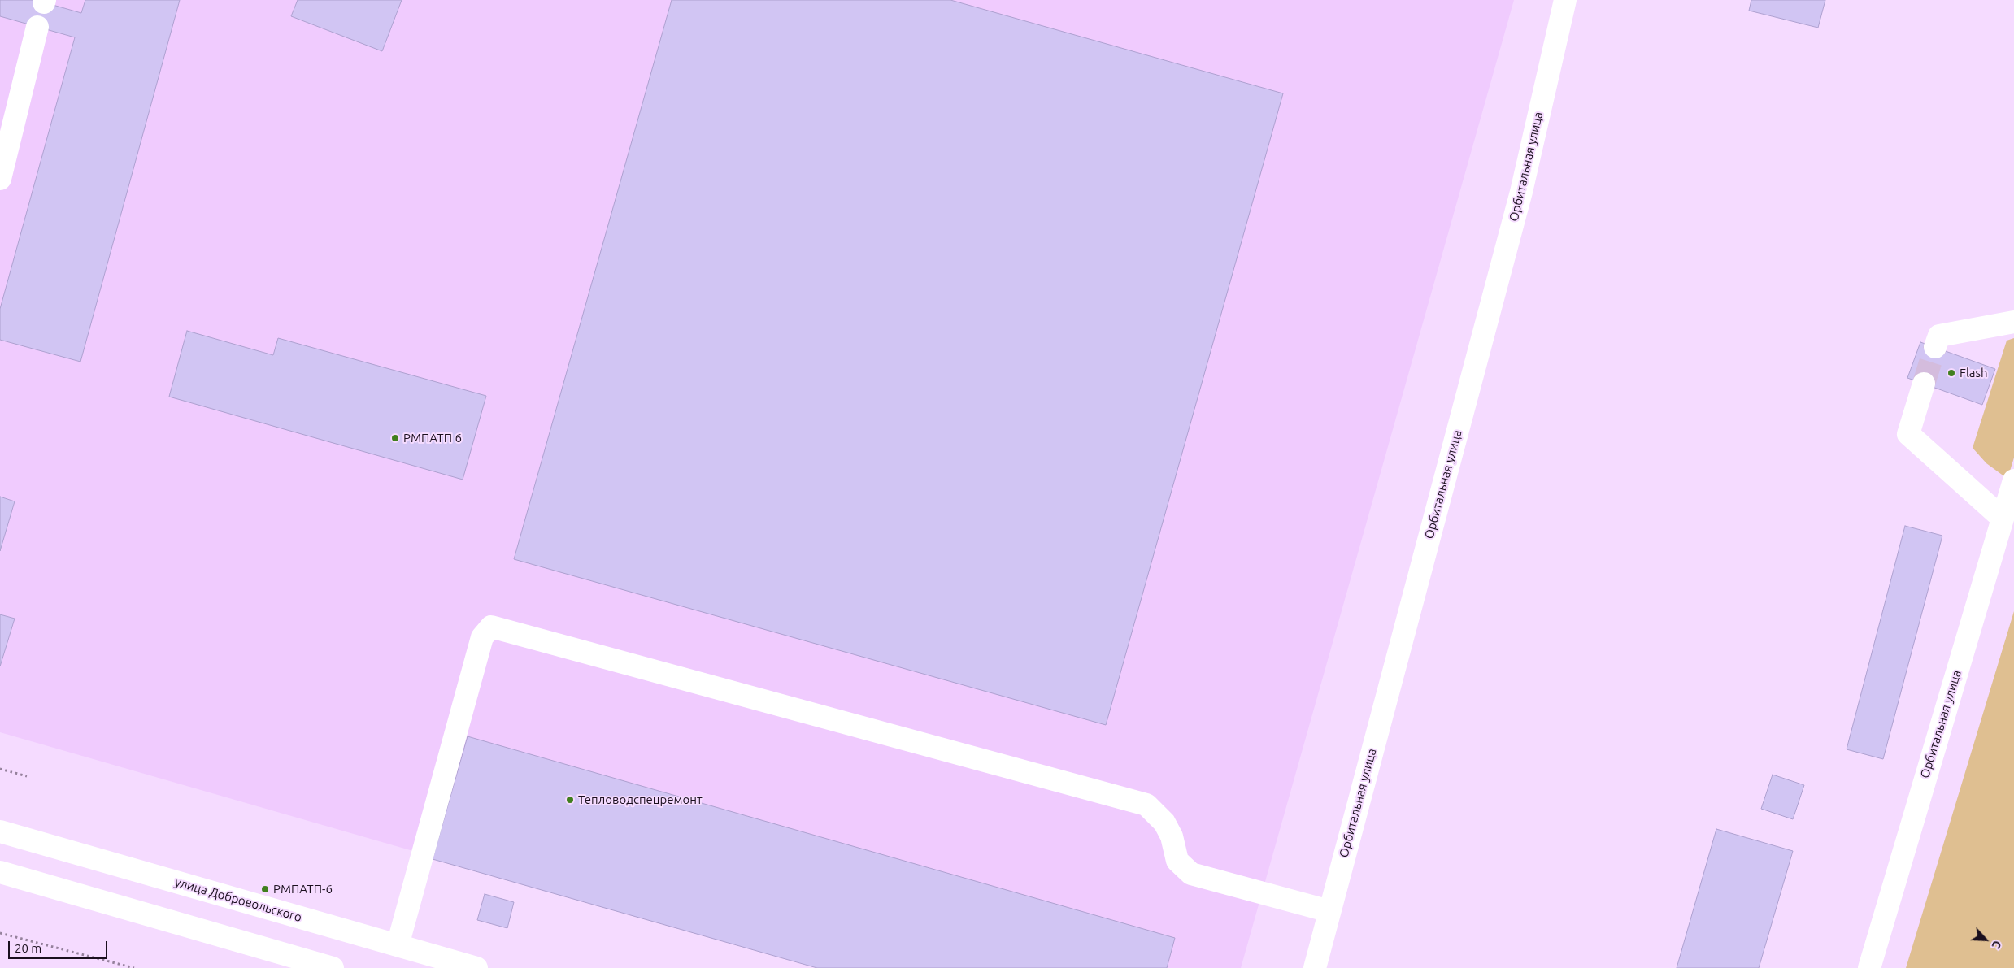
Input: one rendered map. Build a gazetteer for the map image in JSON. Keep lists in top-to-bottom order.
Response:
{
  "streets": {
    "street": ["Орбитальная улица", "улица Добровольского"]
  },
  "places": [
    "Flash",
    "РМПАТП 6",
    "Тепловодспецремонт",
    "РМПАТП-6"
  ],
  "scale_bar": "20 m",
  "north": "bottom right"
}
